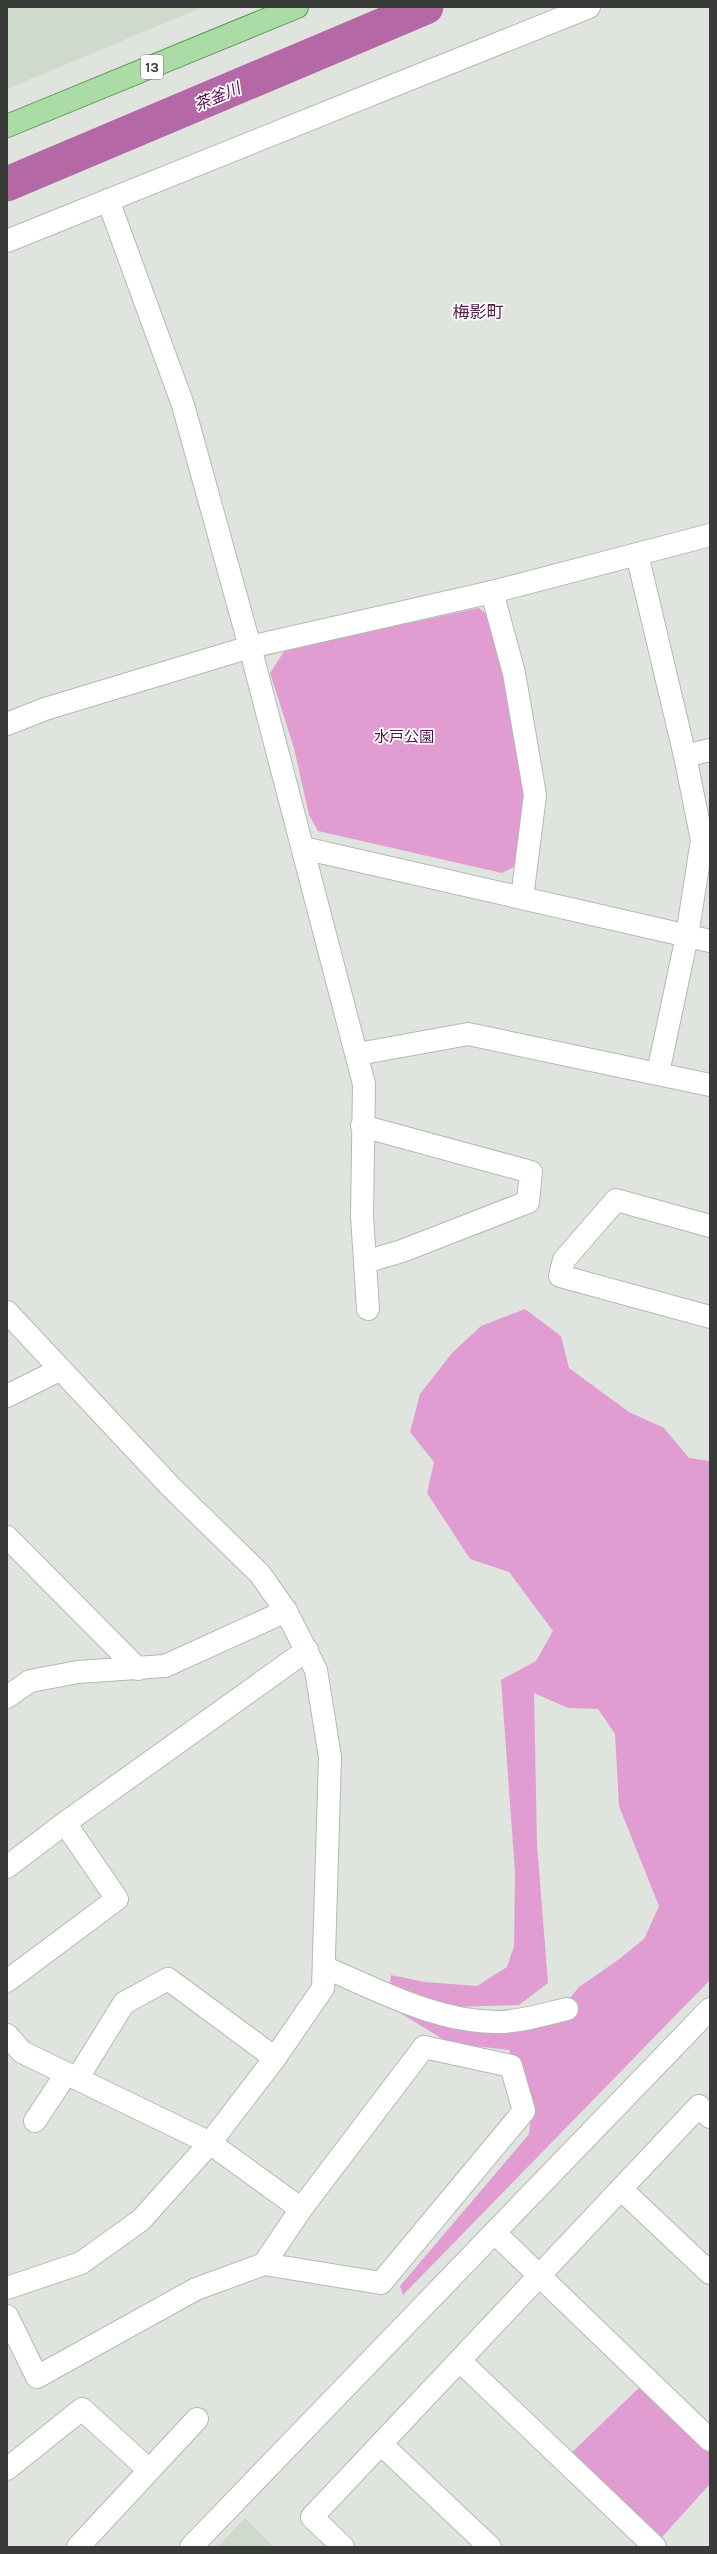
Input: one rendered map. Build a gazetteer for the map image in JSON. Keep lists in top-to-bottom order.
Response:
{
  "streets": {
    "main road": ["13"]
  },
  "districts": ["梅影町"],
  "water": ["茶釜川"],
  "parks": ["水戸公園"]
}
